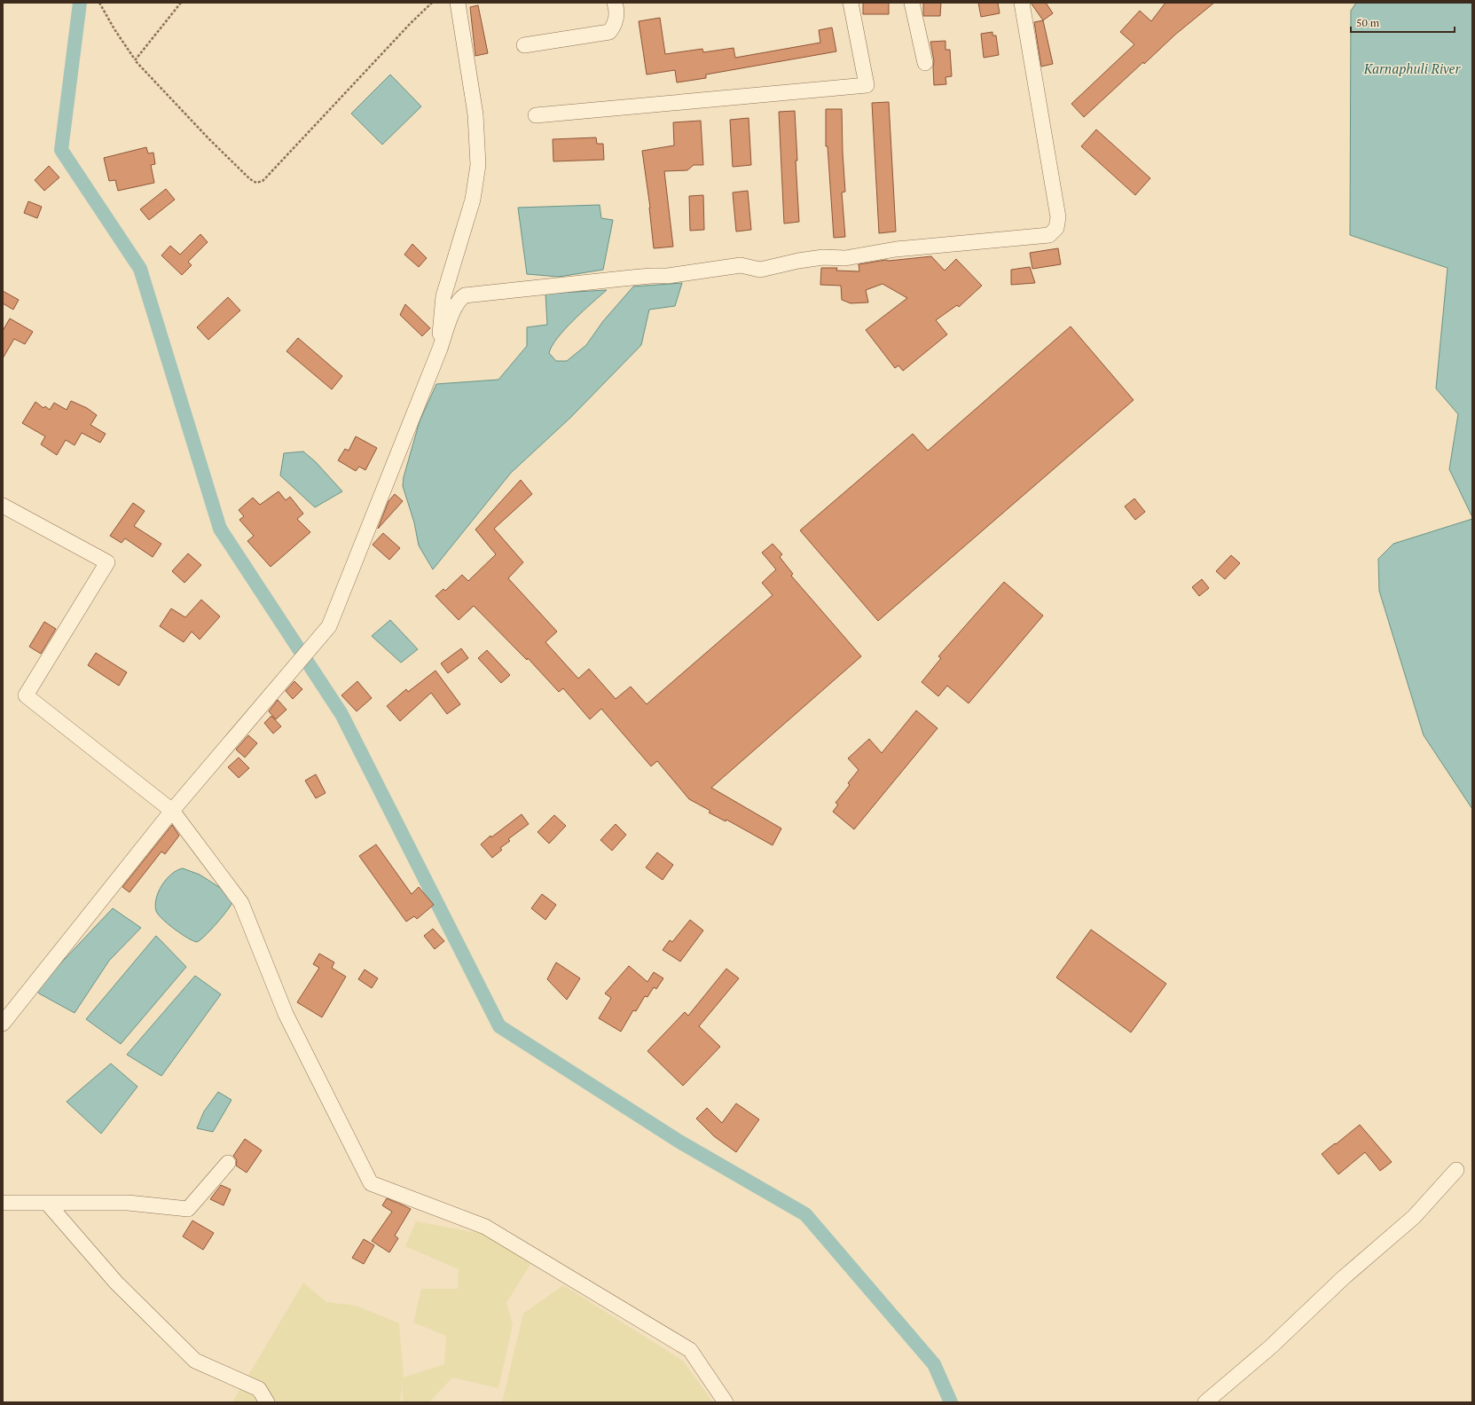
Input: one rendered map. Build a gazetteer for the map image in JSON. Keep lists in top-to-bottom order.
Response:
{
  "water": ["Karnaphuli River"],
  "scale_bar": "50 m"
}
